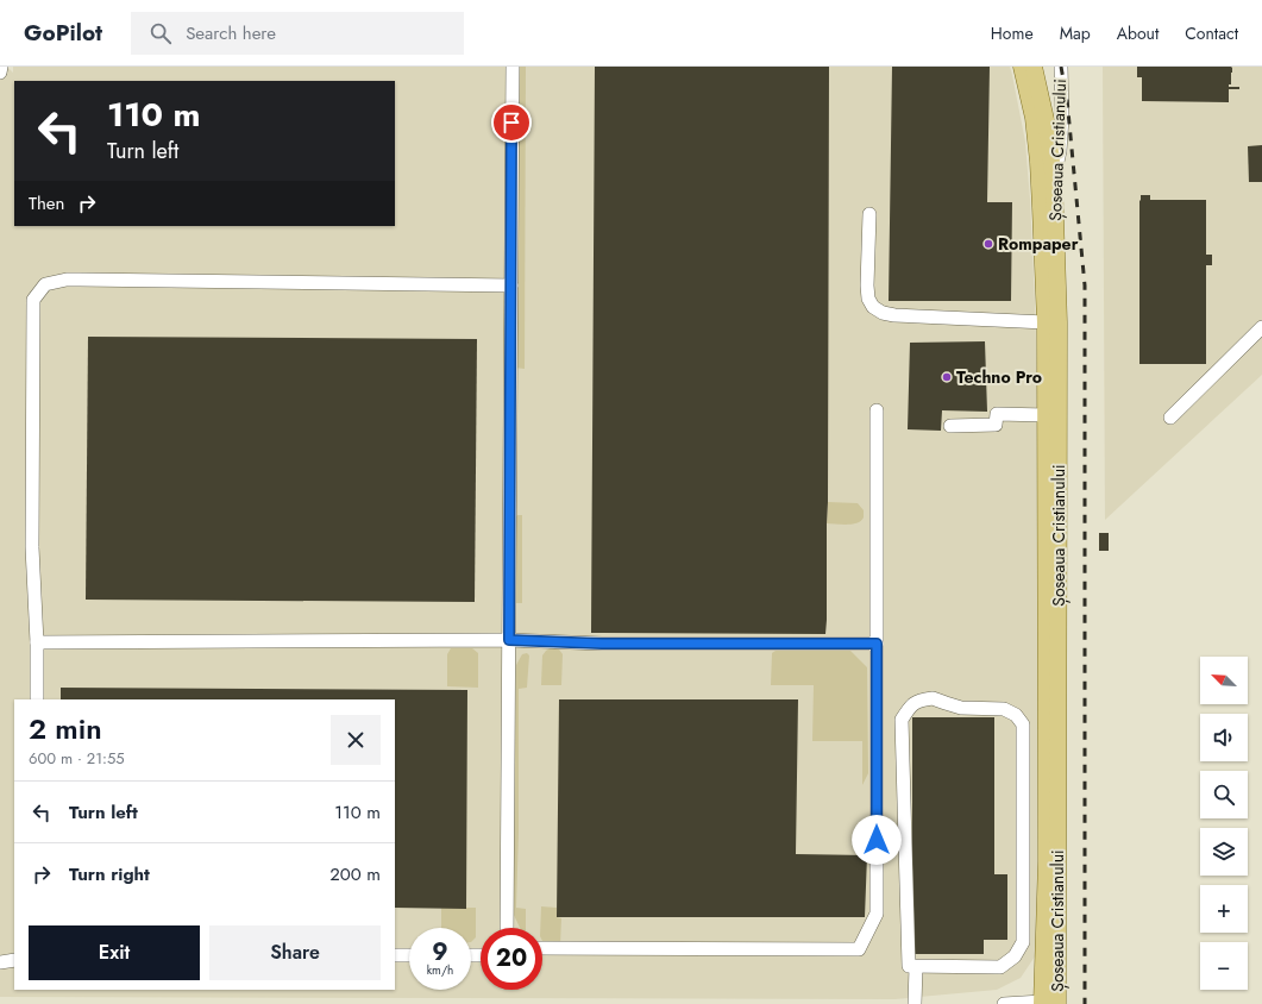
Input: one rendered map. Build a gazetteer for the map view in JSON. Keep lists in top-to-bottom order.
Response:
{
  "streets": {
    "main road": ["Șoseaua Cristianului"]
  },
  "places": ["Rompaper", "Techno Pro"],
  "north": "top left",
  "page": {
    "header": "GoPilot",
    "search": "Search here",
    "nav": [
      "Home",
      "Map",
      "About",
      "Contact"
    ],
    "turn": ["110 m", "Turn left"],
    "then": "Then",
    "map_buttons": ["+", "−"],
    "heading": ["2 min", "600 m · 21:55"],
    "list": [
      {
        "name": "Turn left",
        "value": "110 m"
      },
      {
        "name": "Turn right",
        "value": "200 m"
      }
    ],
    "buttons": ["Exit", "Share"],
    "speed": "9 km/h",
    "limit": "20"
  }
}
